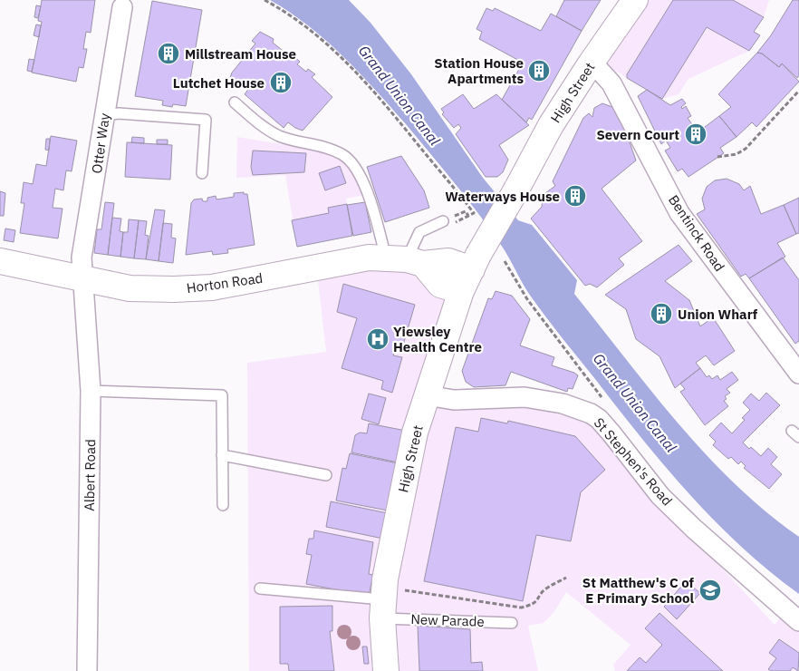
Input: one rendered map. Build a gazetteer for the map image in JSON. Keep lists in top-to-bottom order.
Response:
{
  "streets": {
    "street": [
      "High Street",
      "Otter Way",
      "Bentinck Road",
      "Horton Road",
      "St Stephen's Road",
      "Albert Road"
    ],
    "lane": ["New Parade"]
  },
  "crossings": [
    ["High Street", "Bentinck Road"],
    ["High Street", "Horton Road"],
    ["High Street", "St Stephen's Road"],
    ["High Street", "New Parade"],
    ["Otter Way", "Horton Road"],
    ["Otter Way", "Albert Road"],
    ["Horton Road", "Albert Road"]
  ],
  "water": ["Grand Union Canal"],
  "places": {
    "building": [
      "Millstream House",
      "Station House Apartments",
      "Lutchet House",
      "Severn Court",
      "Waterways House",
      "Union Wharf"
    ],
    "hospital": ["Yiewsley Health Centre"],
    "school or university": ["St Matthew's C of E Primary School"]
  }
}
